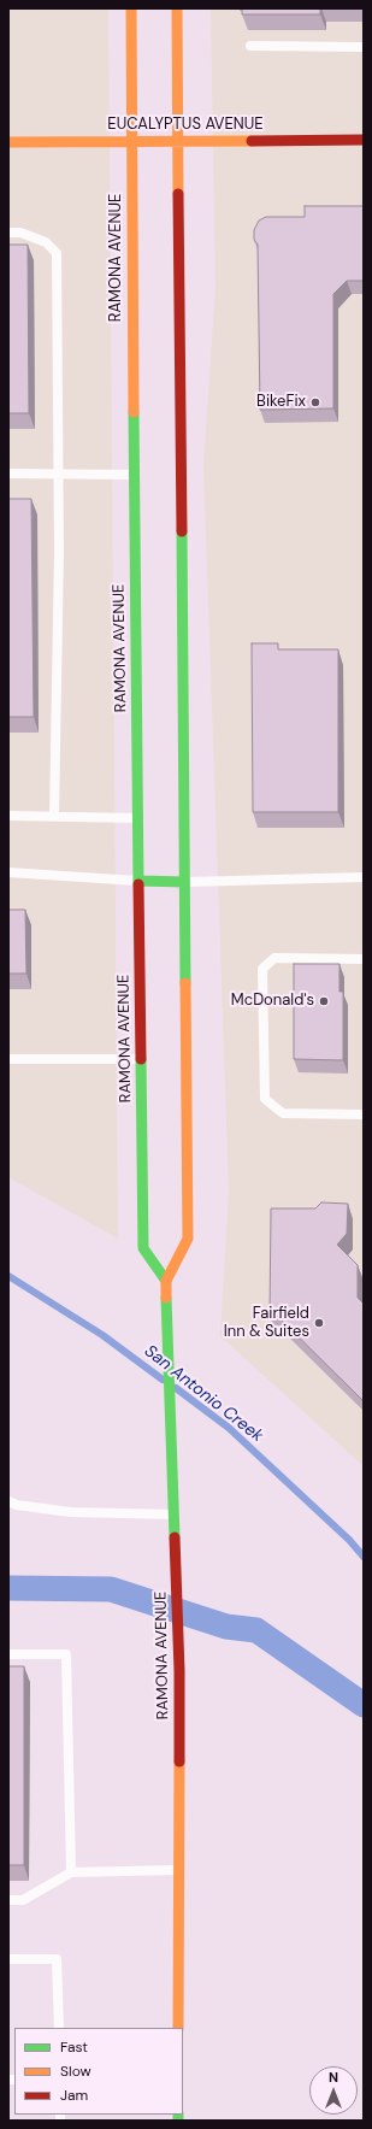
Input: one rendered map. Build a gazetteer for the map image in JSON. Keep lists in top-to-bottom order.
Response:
{
  "streets": {
    "main road": ["EUCALYPTUS AVENUE", "RAMONA AVENUE"]
  },
  "crossings": [
    ["EUCALYPTUS AVENUE", "RAMONA AVENUE"]
  ],
  "water": ["San Antonio Creek"],
  "places": ["BikeFix", "McDonald's", "Fairfield Inn & Suites"],
  "legend": ["Fast", "Slow", "Jam"],
  "north": "top"
}
